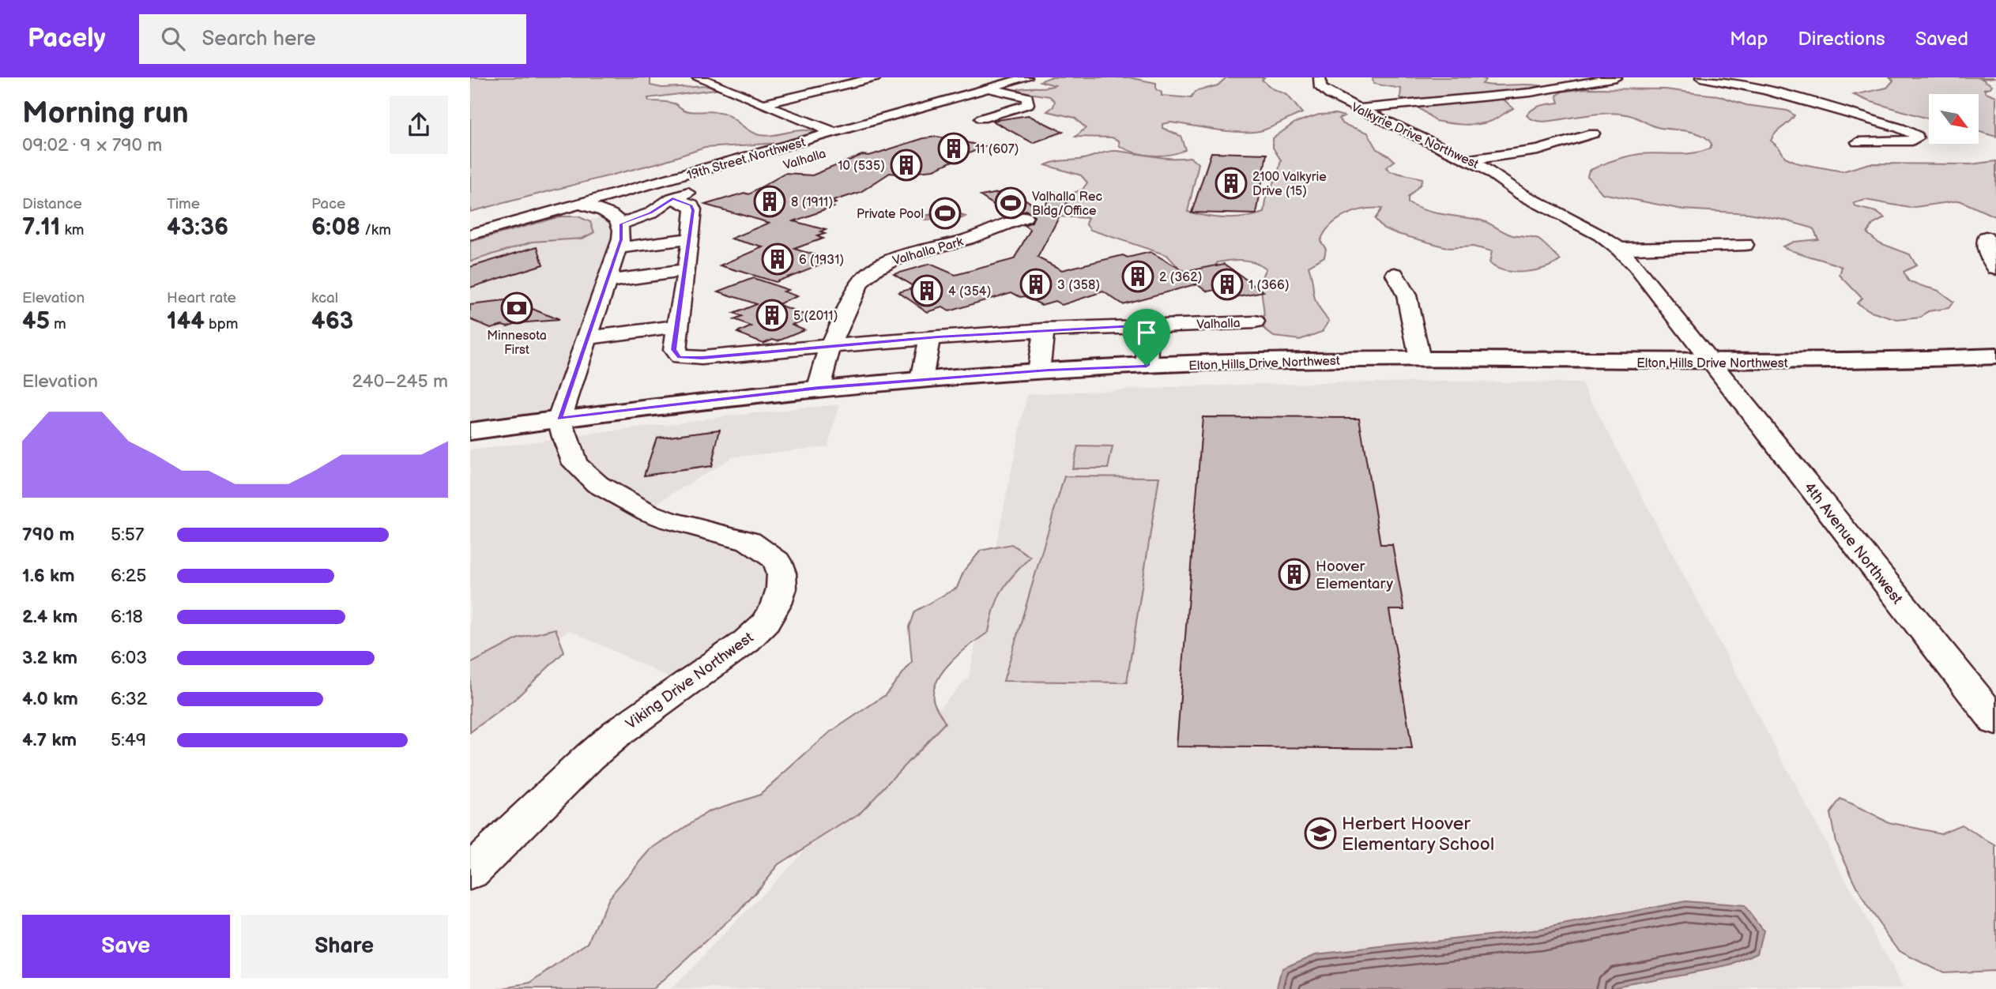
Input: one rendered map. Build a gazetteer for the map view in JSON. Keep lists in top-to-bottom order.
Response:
{
  "streets": {
    "main road": ["Elton Hills Drive Northwest"],
    "street": [
      "Valkyrie Drive Northwest",
      "19th Street Northwest",
      "Valhalla",
      "Valhalla Park",
      "4th Avenue Northwest",
      "Viking Drive Northwest"
    ]
  },
  "crossings": [
    ["Valkyrie Drive Northwest", "Elton Hills Drive Northwest"],
    ["Valkyrie Drive Northwest", "4th Avenue Northwest"],
    ["19th Street Northwest", "Valhalla"],
    ["Valhalla", "Valhalla Park"],
    ["Valhalla Park", "Elton Hills Drive Northwest"],
    ["Elton Hills Drive Northwest", "4th Avenue Northwest"],
    ["Elton Hills Drive Northwest", "Viking Drive Northwest"]
  ],
  "places": {
    "building": [
      "11 (607)",
      "10 (535)",
      "2100 Valkyrie Drive (15)",
      "8 (1911)",
      "6 (1931)",
      "2 (362)",
      "3 (358)",
      "1 (366)",
      "4 (354)",
      "5 (2011)",
      "Hoover Elementary"
    ],
    "sports": ["Valhalla Rec Bldg/Office", "Private Pool"],
    "bank": ["Minnesota First"],
    "school or university": ["Herbert Hoover Elementary School"]
  },
  "north": "bottom right",
  "page": {
    "header": "Pacely",
    "search": "Search here",
    "nav": ["Map", "Directions", "Saved"],
    "heading": ["Morning run", "09:02 · 9 × 790 m"],
    "stats": [
      ["Distance", "7.11 km"],
      ["Time", "43:36"],
      ["Pace", "6:08 /km"],
      ["Elevation", "45 m"],
      ["Heart rate", "144 bpm"],
      ["kcal", "463"]
    ],
    "chart": ["Elevation", "240–245 m"],
    "list": [
      {
        "name": "790 m",
        "note": "5:57"
      },
      {
        "name": "1.6 km",
        "note": "6:25"
      },
      {
        "name": "2.4 km",
        "note": "6:18"
      },
      {
        "name": "3.2 km",
        "note": "6:03"
      },
      {
        "name": "4.0 km",
        "note": "6:32"
      },
      {
        "name": "4.7 km",
        "note": "5:49"
      }
    ],
    "buttons": ["Save", "Share"]
  }
}
